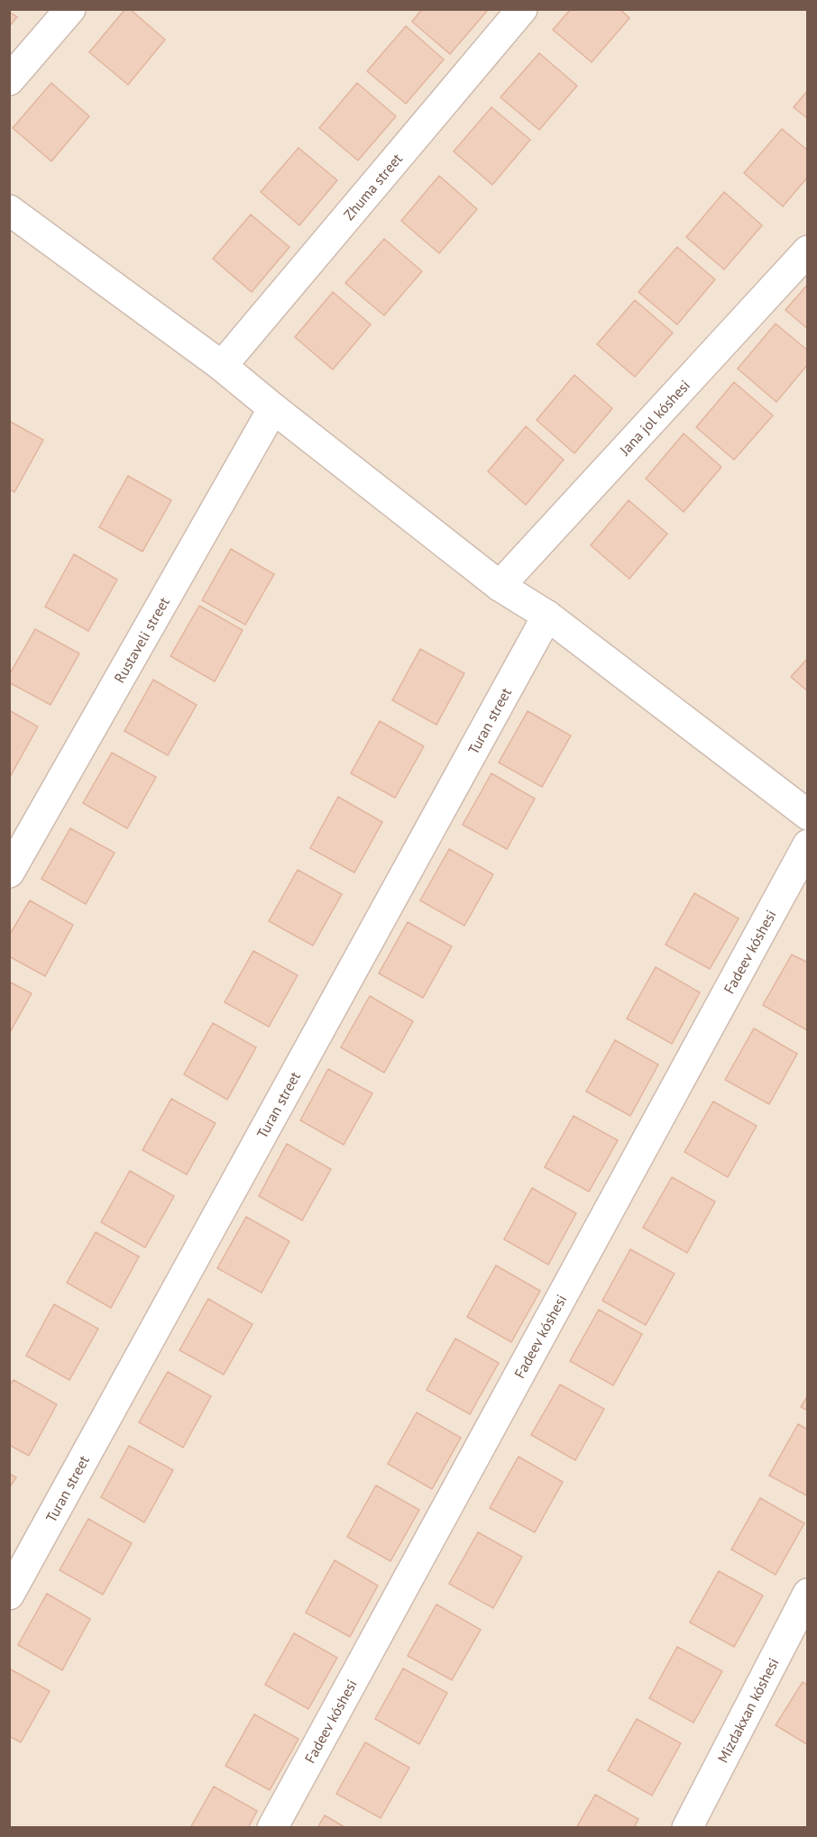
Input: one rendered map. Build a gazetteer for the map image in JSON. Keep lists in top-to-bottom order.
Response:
{
  "streets": {
    "street": [
      "Zhuma street",
      "Jana jol kóshesi",
      "Rustaveli street",
      "Turan street",
      "Fadeev kóshesi",
      "Mizdakxan kóshesi"
    ]
  }
}
